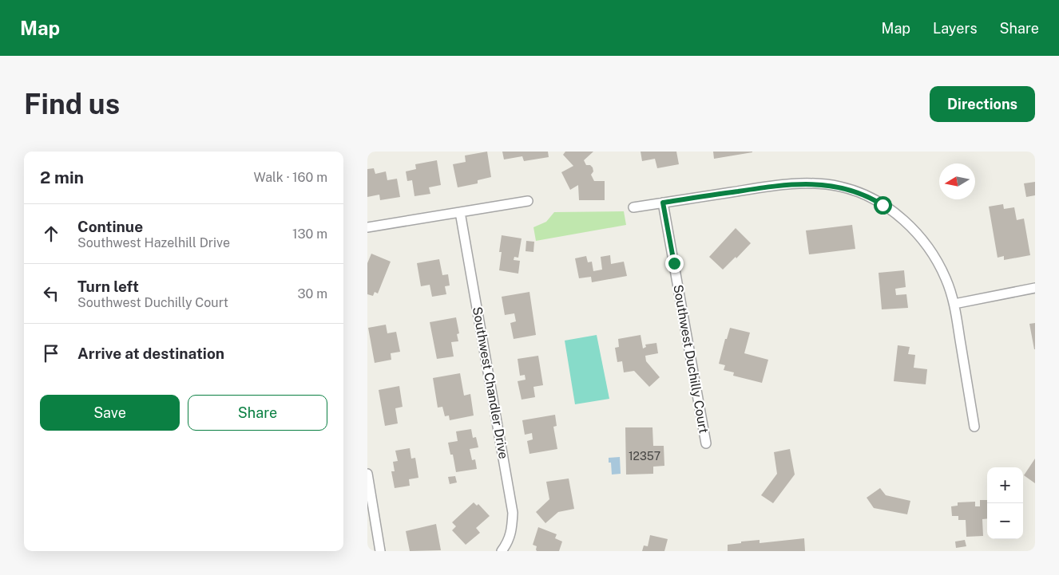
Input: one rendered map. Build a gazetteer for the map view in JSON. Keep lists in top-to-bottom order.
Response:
{
  "streets": {
    "street": ["Southwest Duchilly Court", "Southwest Chandler Drive"]
  },
  "house_numbers": ["12357"],
  "north": "left",
  "page": {
    "header": "Map",
    "nav": ["Map", "Layers", "Share"],
    "buttons": [
      "Directions",
      ["Save", "Share"]
    ],
    "title": "Find us",
    "heading": ["2 min", "Walk · 160 m"],
    "list": [
      ["Continue", "Southwest Hazelhill Drive", "130 m"],
      ["Turn left", "Southwest Duchilly Court", "30 m"],
      "Arrive at destination"
    ],
    "map_buttons": ["+", "−"]
  }
}
